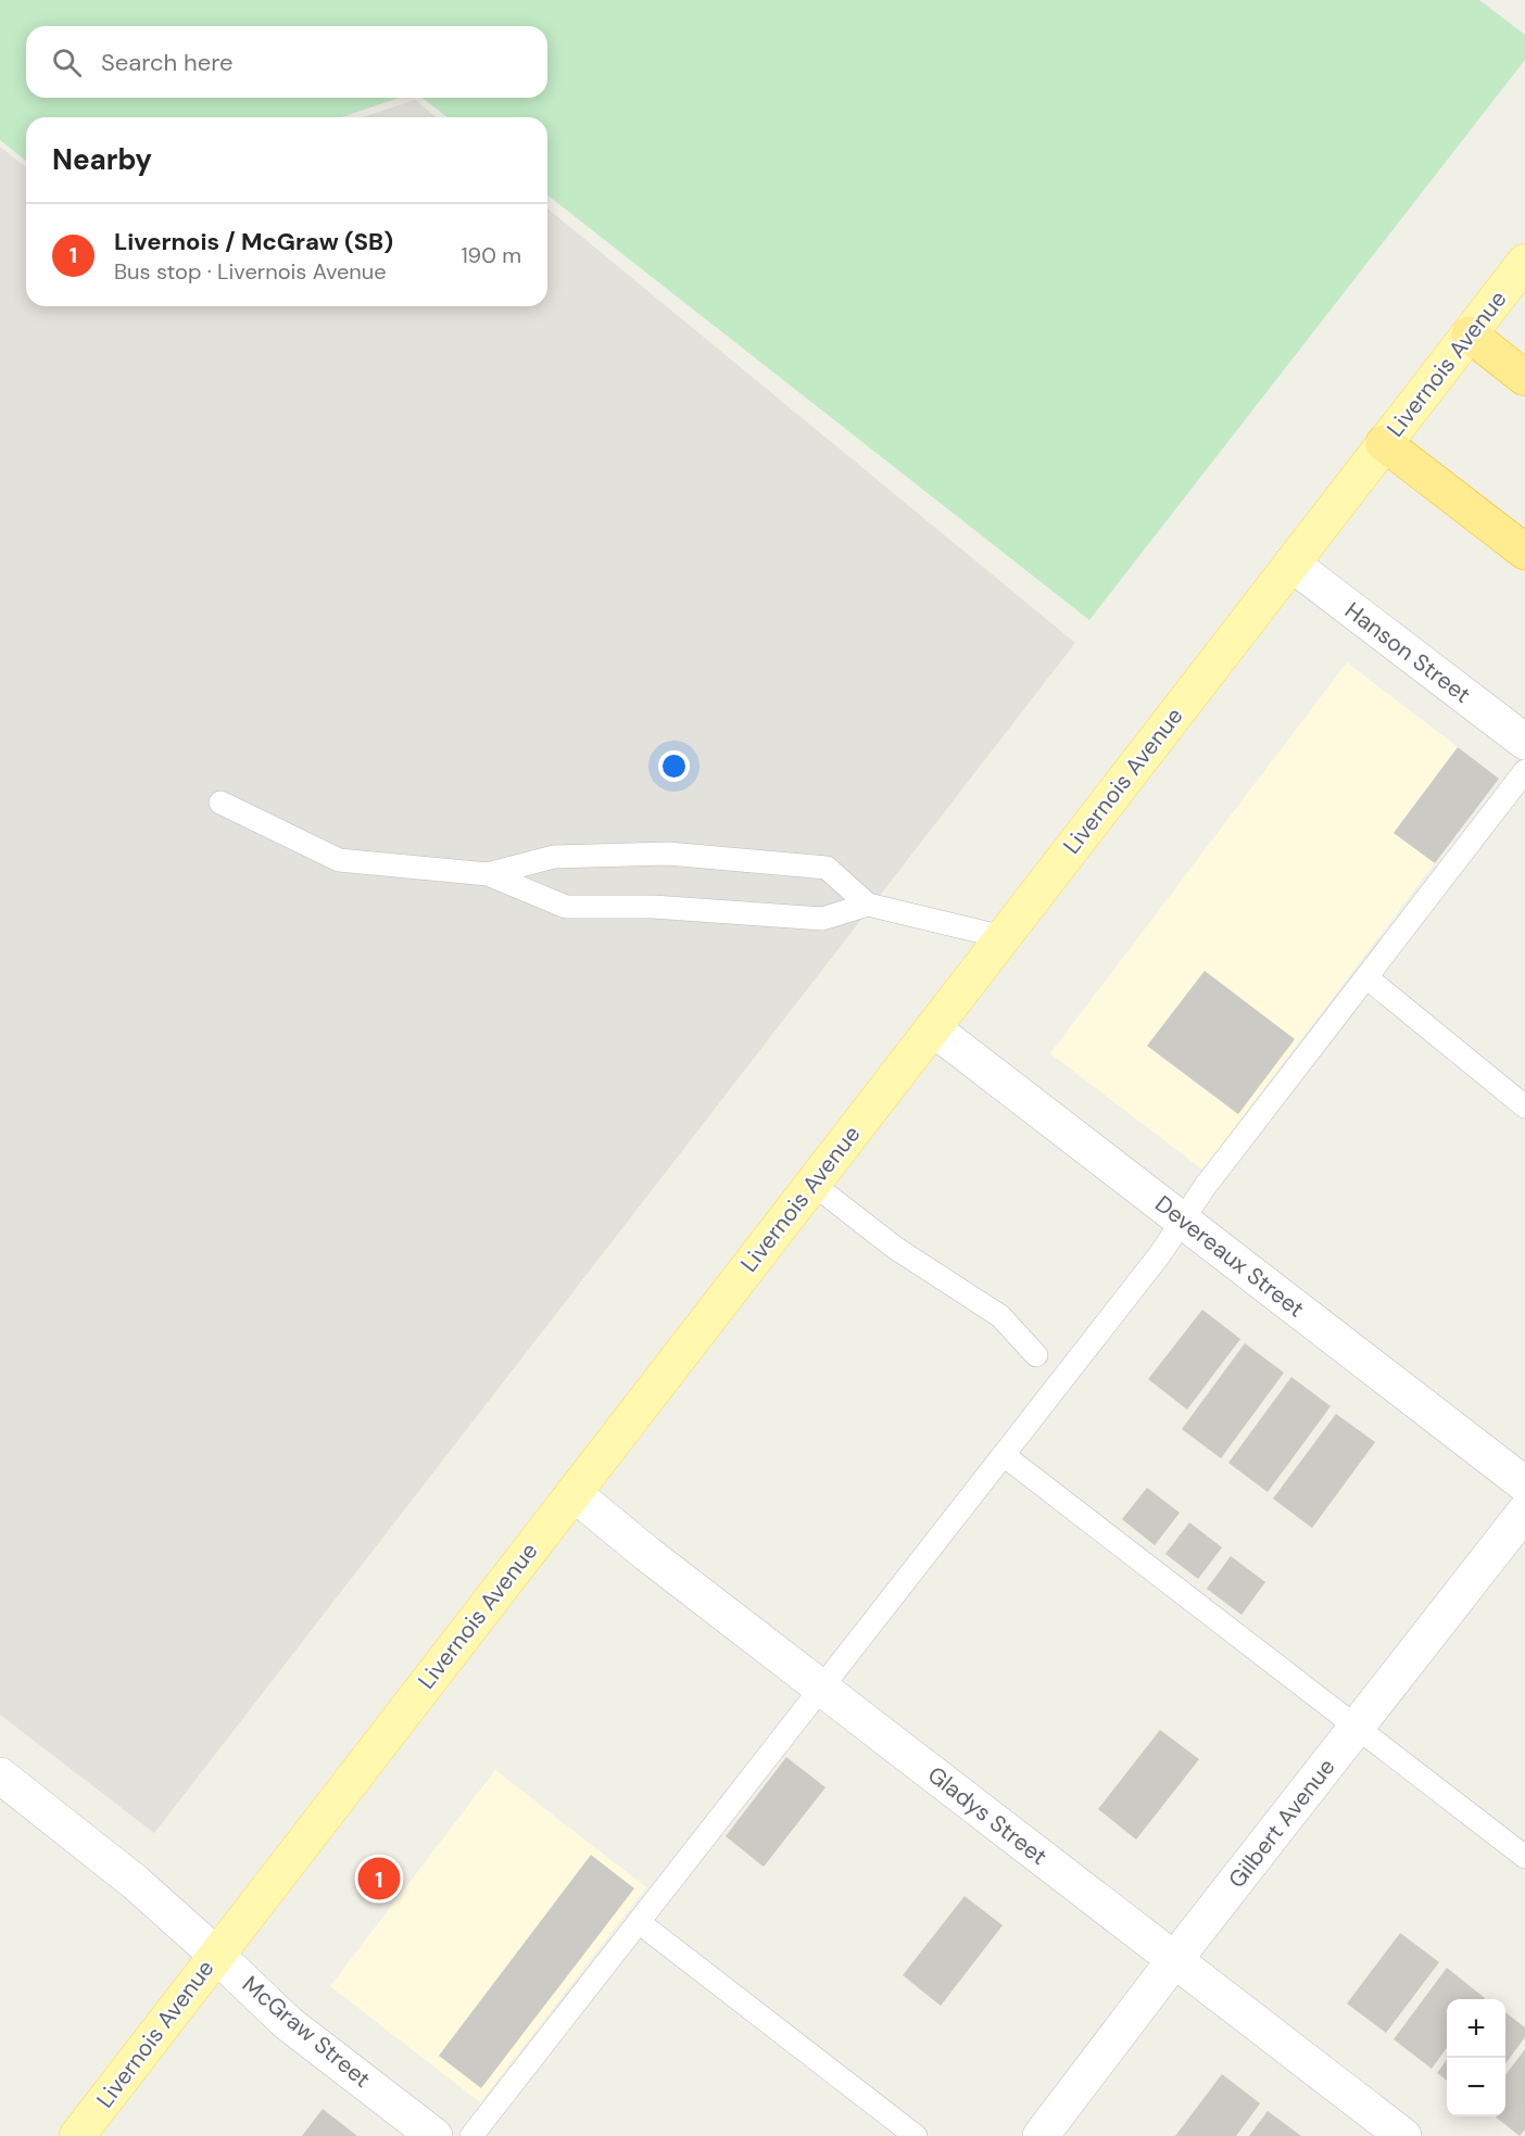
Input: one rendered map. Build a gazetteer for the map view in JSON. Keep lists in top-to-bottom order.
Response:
{
  "streets": {
    "main road": ["Livernois Avenue"],
    "street": [
      "Hanson Street",
      "Devereaux Street",
      "Gladys Street",
      "Gilbert Avenue",
      "McGraw Street"
    ]
  },
  "crossings": [
    ["Livernois Avenue", "Hanson Street"],
    ["Livernois Avenue", "Devereaux Street"],
    ["Livernois Avenue", "Gladys Street"],
    ["Livernois Avenue", "McGraw Street"],
    ["Gladys Street", "Gilbert Avenue"]
  ],
  "page": {
    "search": "Search here",
    "heading": "Nearby",
    "list": [
      {
        "mark": "1",
        "name": "Livernois / McGraw (SB)",
        "note": "Bus stop · Livernois Avenue",
        "value": "190 m"
      }
    ],
    "pins": "1",
    "map_buttons": ["+", "−"]
  }
}
